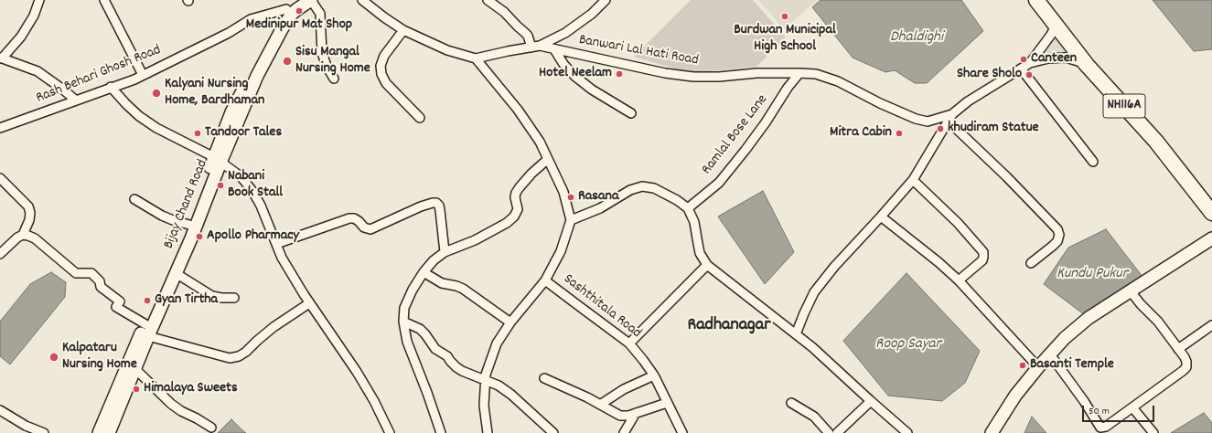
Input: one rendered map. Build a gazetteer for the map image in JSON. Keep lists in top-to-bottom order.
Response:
{
  "streets": {
    "highway": ["NH116A"],
    "main road": ["Bijay Chand Road"],
    "street": [
      "Banwari Lal Hati Road",
      "Rash Behari Ghosh Road",
      "Ramlal Bose Lane",
      "Sashthitala Road"
    ]
  },
  "crossings": [
    ["Banwari Lal Hati Road", "NH116A"],
    ["Banwari Lal Hati Road", "Ramlal Bose Lane"],
    ["Rash Behari Ghosh Road", "Bijay Chand Road"]
  ],
  "districts": ["Radhanagar"],
  "water": ["Dhaldighi", "Kundu Pukur", "Roop Sayar"],
  "places": [
    "Medinipur Mat Shop",
    "Burdwan Municipal High School",
    "Canteen",
    "Sisu Mangal Nursing Home",
    "Hotel Neelam",
    "Share Sholo",
    "Kalyani Nursing Home, Bardhaman",
    "khudiram Statue",
    "Tandoor Tales",
    "Mitra Cabin",
    "Nabani Book Stall",
    "Rasana",
    "Apollo Pharmacy",
    "Gyan Tirtha",
    "Kalpataru Nursing Home",
    "Basanti Temple",
    "Himalaya Sweets"
  ],
  "scale_bar": "50 m"
}
